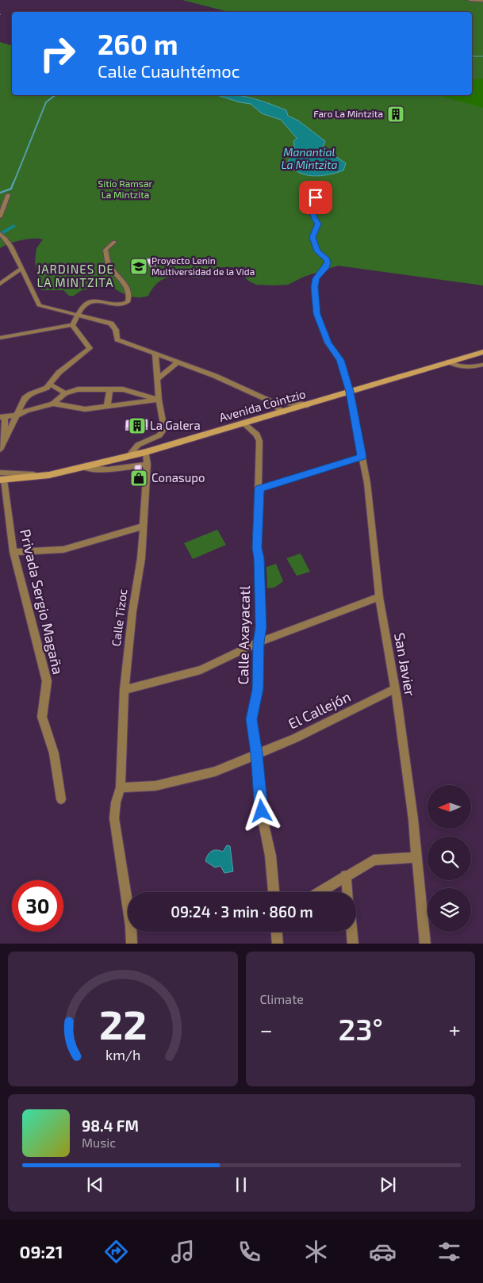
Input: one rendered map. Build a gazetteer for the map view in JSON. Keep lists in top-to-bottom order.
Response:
{
  "streets": {
    "main road": ["Avenida Cointzio"],
    "street": [
      "Privada Sergio Magaña",
      "Calle Tizoc",
      "Calle Axayacatl",
      "San Javier",
      "El Callejón"
    ]
  },
  "crossings": [
    ["Avenida Cointzio", "Privada Sergio Magaña"],
    ["Avenida Cointzio", "Calle Tizoc"],
    ["Avenida Cointzio", "Calle Axayacatl"],
    ["Avenida Cointzio", "San Javier"],
    ["Calle Axayacatl", "El Callejón"],
    ["San Javier", "El Callejón"]
  ],
  "districts": ["JARDINES DE LA MINTZITA"],
  "water": ["Manantial La Mintzita"],
  "parks": ["Sitio Ramsar La Mintzita"],
  "places": {
    "building": ["Faro La Mintzita", "La Galera"],
    "school or university": ["Proyecto Lenin Multiversidad de la Vida"],
    "shop": ["Conasupo"]
  },
  "north": "left",
  "page": {
    "turn": ["260 m", "Calle Cuauhtémoc"],
    "limit": "30",
    "trip": "09:24 · 3 min · 860 m",
    "tile": "Climate",
    "heat": ["−", "23°", "+"],
    "song": ["98.4 FM", "Music"],
    "tabs": "09:21",
    "gauge": ["22", "km/h"]
  }
}
